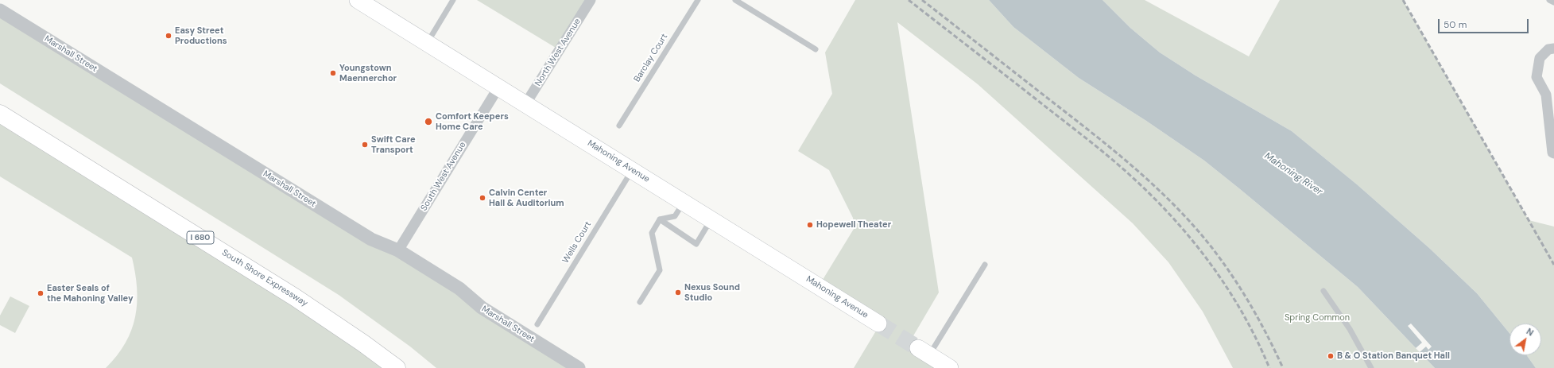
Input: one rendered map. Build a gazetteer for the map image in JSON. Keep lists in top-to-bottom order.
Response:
{
  "streets": {
    "highway": ["I 680", "South Shore Expressway"],
    "main road": ["Mahoning Avenue"],
    "street": ["North West Avenue", "Marshall Street", "South West Avenue"],
    "lane": ["Barclay Court", "Wells Court"]
  },
  "crossings": [
    ["North West Avenue", "Mahoning Avenue"],
    ["Marshall Street", "South West Avenue"],
    ["Mahoning Avenue", "South West Avenue"],
    ["Mahoning Avenue", "Wells Court"]
  ],
  "water": ["Mahoning River"],
  "parks": ["Spring Common"],
  "places": [
    "Easy Street Productions",
    "Youngstown Maennerchor",
    "Comfort Keepers Home Care",
    "Swift Care Transport",
    "Calvin Center Hall & Auditorium",
    "Hopewell Theater",
    "Nexus Sound Studio",
    "Easter Seals of the Mahoning Valley",
    "B & O Station Banquet Hall"
  ],
  "scale_bar": "50 m",
  "north": "top right"
}
